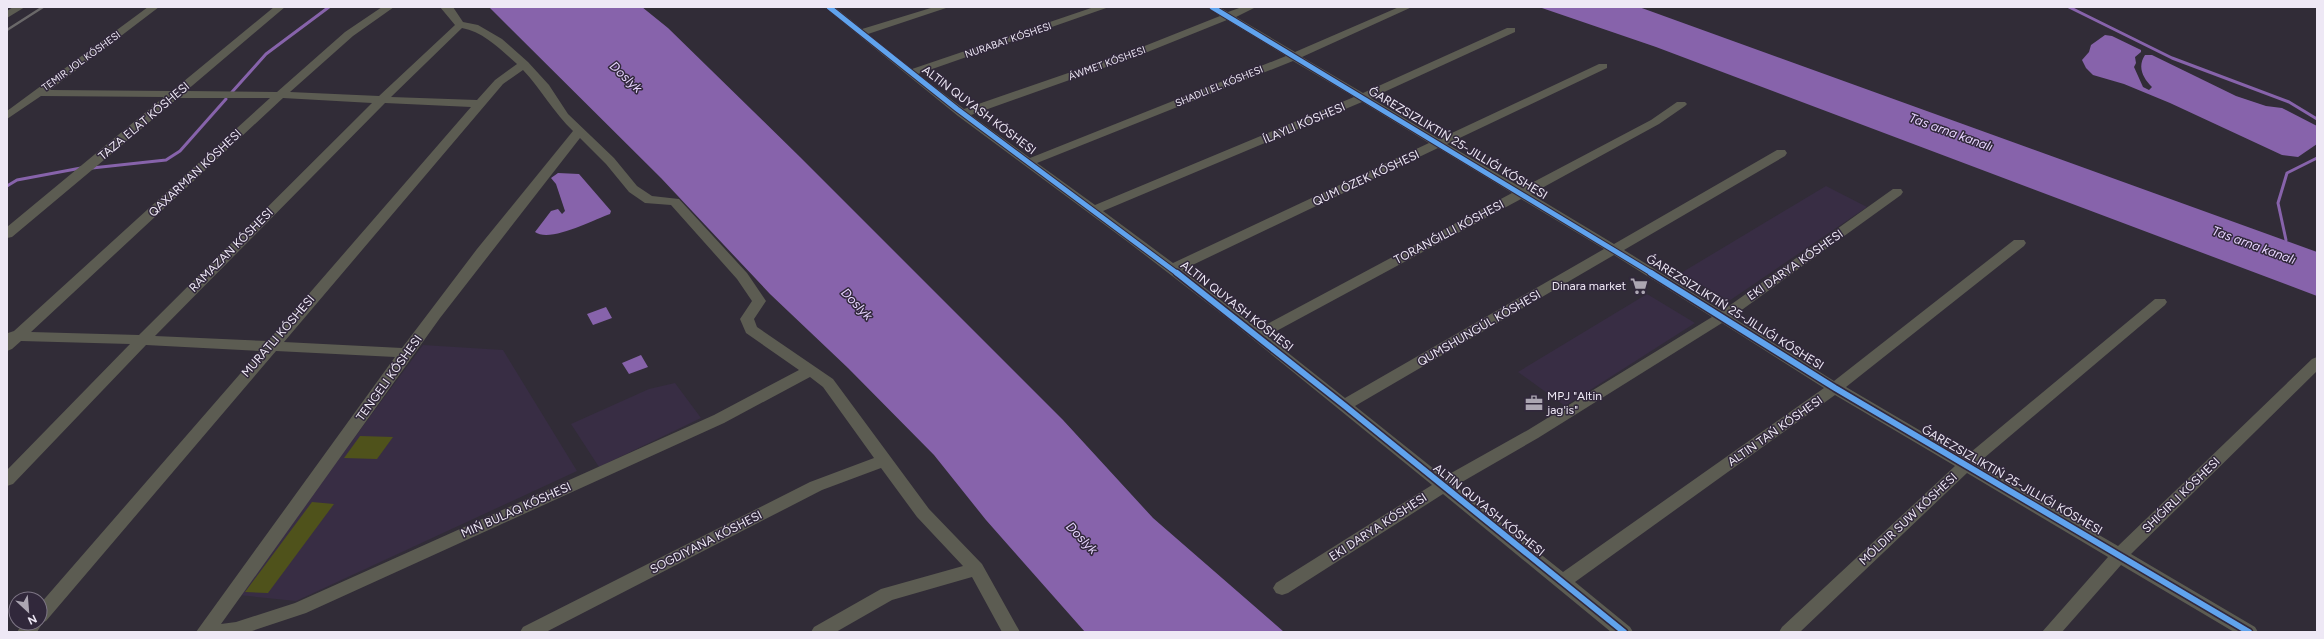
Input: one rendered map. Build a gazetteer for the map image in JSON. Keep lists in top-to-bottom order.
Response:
{
  "streets": {
    "street": [
      "NURABAT KÓSHESI",
      "TEMIR JOL KÓSHESI",
      "ÁWMET KÓSHESI",
      "TAZA ELAT KÓSHESI",
      "QAXARMAN KÓSHESI",
      "QUM ÓZEK KÓSHESI",
      "RAMAZAN KÓSHESI",
      "EKI DARYA KÓSHESI",
      "QUMSHUNGÚL KÓSHESI",
      "TENGELI KÓSHESI",
      "MÓLDIR SUW KÓSHESI",
      "SOGDIYANA KÓSHESI"
    ],
    "cycle path": ["ALTIN QUYASH KÓSHESI", "ǴAREZSIZLIKTIŃ 25-JILLIǴI KÓSHESI"]
  },
  "water": ["Doslyk", "Tas arna kanalı"],
  "places": {
    "supermarket": ["Dinara market"],
    "office": ["MPJ \"Altin jag'is\""]
  },
  "north": "bottom right"
}
